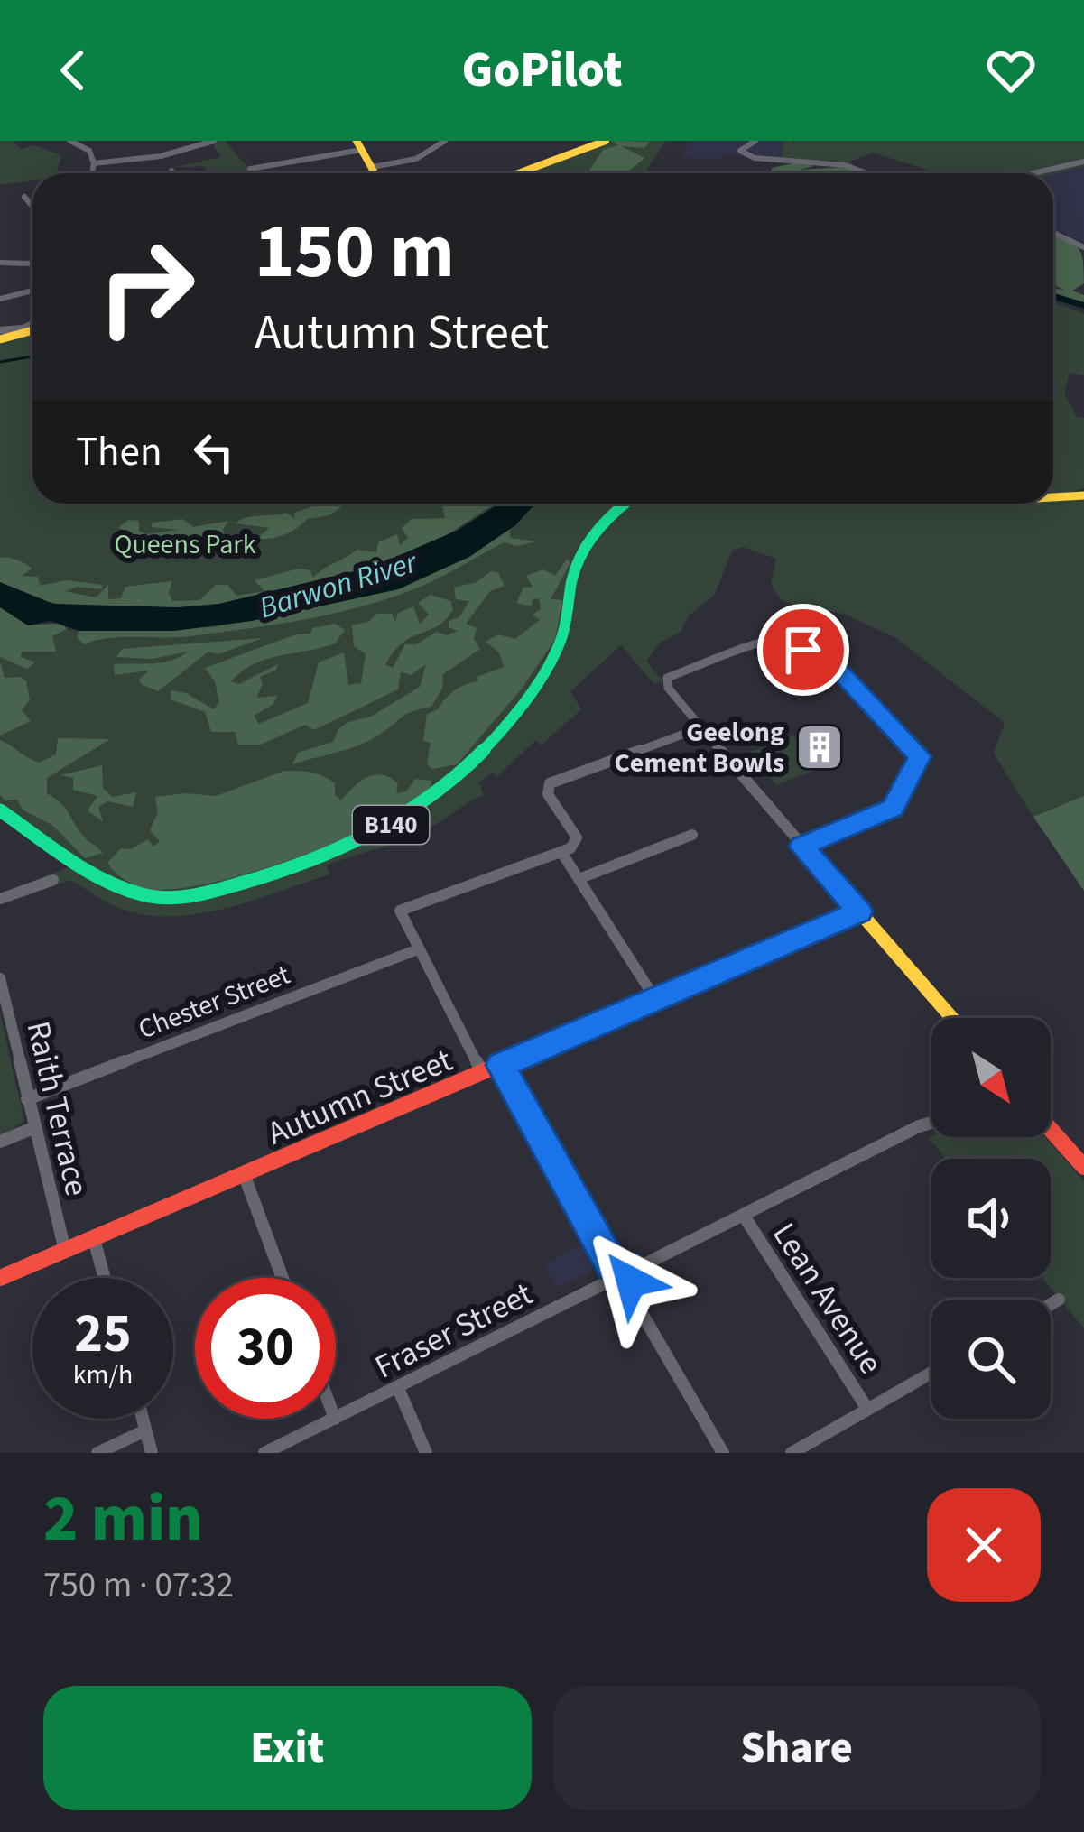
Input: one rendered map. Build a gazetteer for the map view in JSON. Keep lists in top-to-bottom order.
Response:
{
  "streets": {
    "main road": ["B140", "Autumn Street"],
    "street": [
      "Chester Street",
      "Raith Terrace",
      "Lean Avenue",
      "Fraser Street"
    ]
  },
  "crossings": [
    ["Chester Street", "Raith Terrace"],
    ["Autumn Street", "Raith Terrace"]
  ],
  "water": ["Barwon River"],
  "parks": ["Queens Park"],
  "places": {
    "building": ["Geelong Cement Bowls"]
  },
  "north": "bottom right",
  "page": {
    "header": "GoPilot",
    "turn": ["150 m", "Autumn Street"],
    "then": "Then",
    "speed": "25 km/h",
    "limit": "30",
    "heading": ["2 min", "750 m · 07:32"],
    "buttons": ["Exit", "Share"]
  }
}
